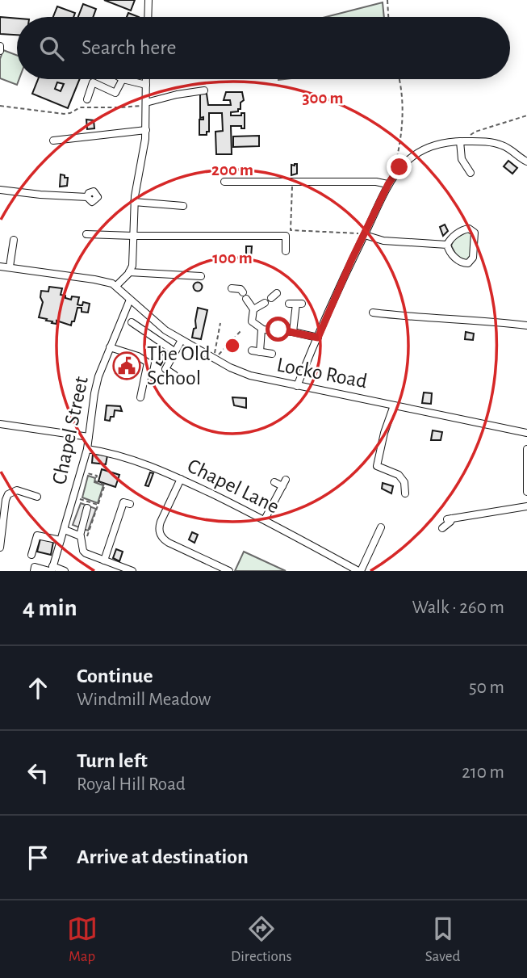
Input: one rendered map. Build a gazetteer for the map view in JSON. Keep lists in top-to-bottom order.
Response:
{
  "streets": {
    "street": ["Locko Road", "Chapel Street", "Chapel Lane"]
  },
  "crossings": [
    ["Locko Road", "Chapel Street"],
    ["Chapel Street", "Chapel Lane"]
  ],
  "places": {
    "public building": ["The Old School"]
  },
  "page": {
    "search": "Search here",
    "heading": ["4 min", "Walk · 260 m"],
    "list": [
      ["Continue", "Windmill Meadow", "50 m"],
      ["Turn left", "Royal Hill Road", "210 m"],
      "Arrive at destination"
    ],
    "nav": ["Map", "Directions", "Saved"]
  },
  "rings": ["300 m", "200 m", "100 m"]
}
